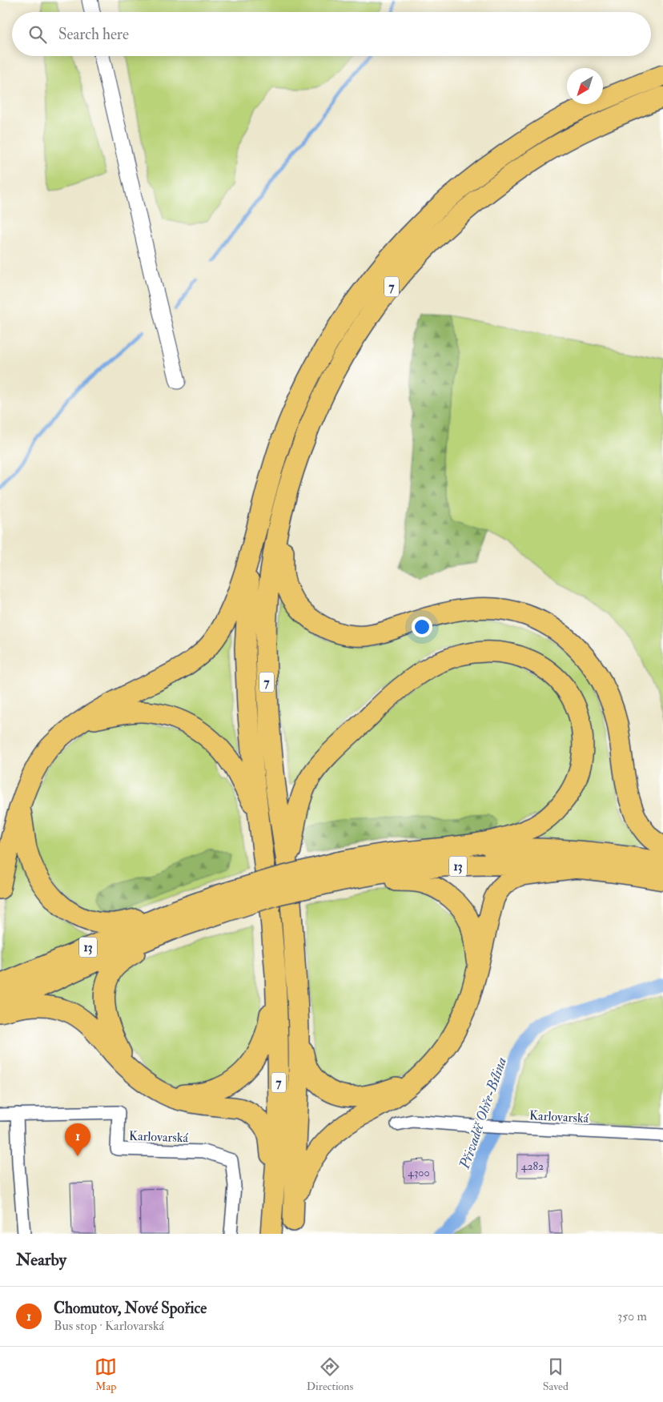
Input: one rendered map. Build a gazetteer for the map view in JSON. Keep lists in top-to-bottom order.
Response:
{
  "streets": {
    "highway": ["7", "13"],
    "street": ["Karlovarská"]
  },
  "water": ["Přivaděč Ohře-Bílina"],
  "house_numbers": ["4282", "4300"],
  "north": "bottom left",
  "page": {
    "search": "Search here",
    "pins": "1",
    "heading": "Nearby",
    "list": [
      {
        "mark": "1",
        "name": "Chomutov, Nové Spořice",
        "note": "Bus stop · Karlovarská",
        "value": "350 m"
      }
    ],
    "nav": ["Map", "Directions", "Saved"]
  }
}
